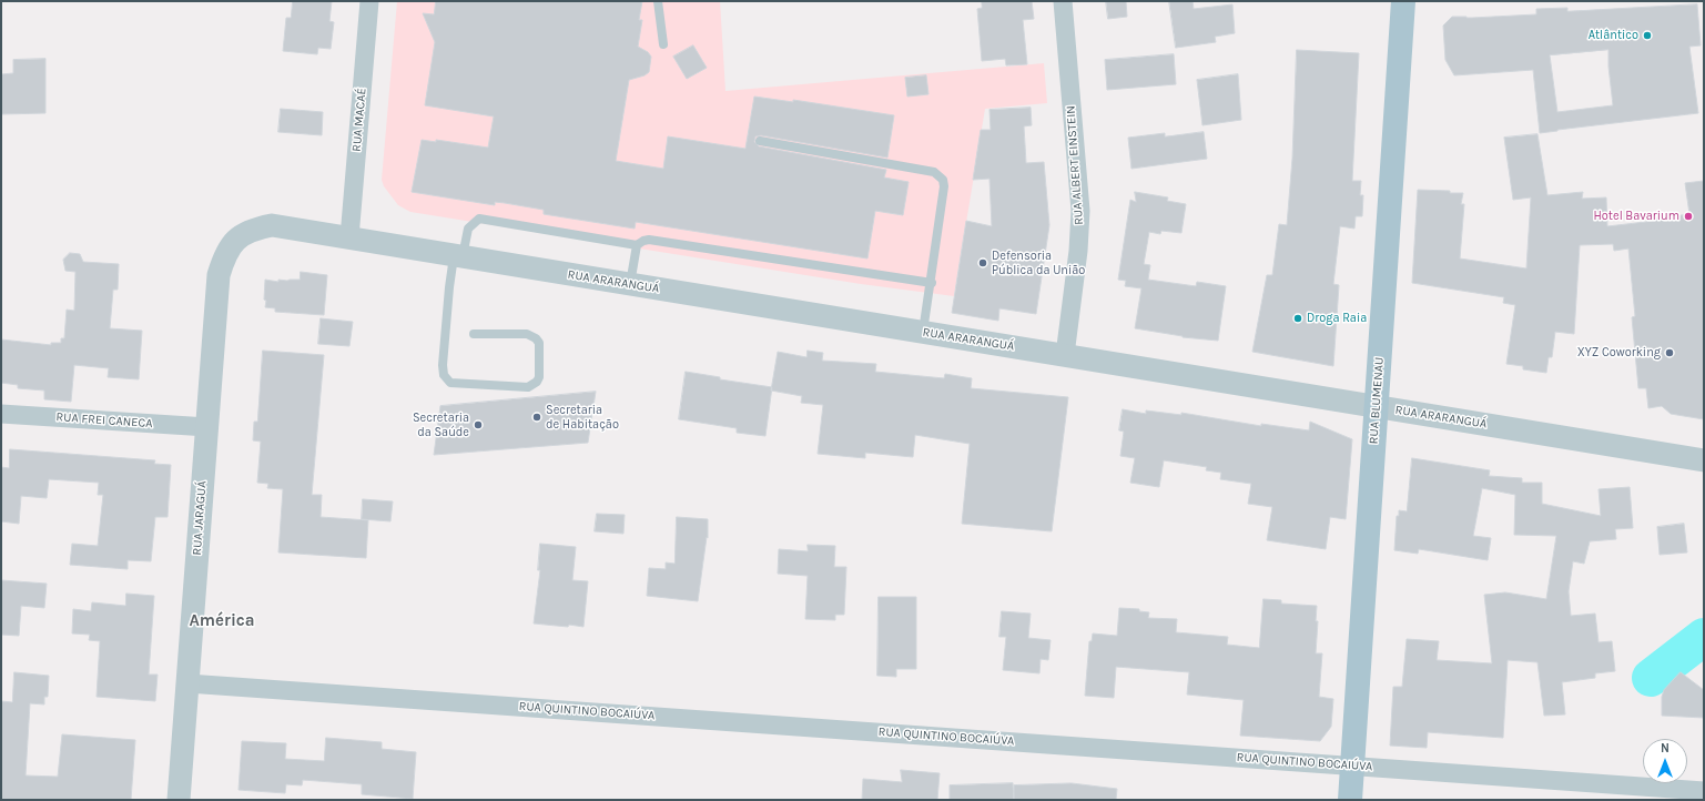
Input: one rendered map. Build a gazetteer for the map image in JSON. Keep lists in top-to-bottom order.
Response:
{
  "streets": {
    "main road": ["RUA BLUMENAU"],
    "street": [
      "RUA MACAÉ",
      "RUA ALBERT EINSTEIN",
      "RUA ARARANGUÁ",
      "RUA FREI CANECA",
      "RUA JARAGUÁ",
      "RUA QUINTINO BOCAIÚVA"
    ]
  },
  "crossings": [
    ["RUA MACAÉ", "RUA ARARANGUÁ"],
    ["RUA ALBERT EINSTEIN", "RUA ARARANGUÁ"],
    ["RUA ARARANGUÁ", "RUA BLUMENAU"],
    ["RUA ARARANGUÁ", "RUA JARAGUÁ"],
    ["RUA BLUMENAU", "RUA QUINTINO BOCAIÚVA"],
    ["RUA FREI CANECA", "RUA JARAGUÁ"],
    ["RUA JARAGUÁ", "RUA QUINTINO BOCAIÚVA"]
  ],
  "districts": ["América"],
  "places": [
    "Atlântico",
    "Hotel Bavarium",
    "Defensoria Pública da União",
    "Droga Raia",
    "XYZ Coworking",
    "Secretaria de Habitação",
    "Secretaria da Saúde"
  ],
  "north": "top"
}
